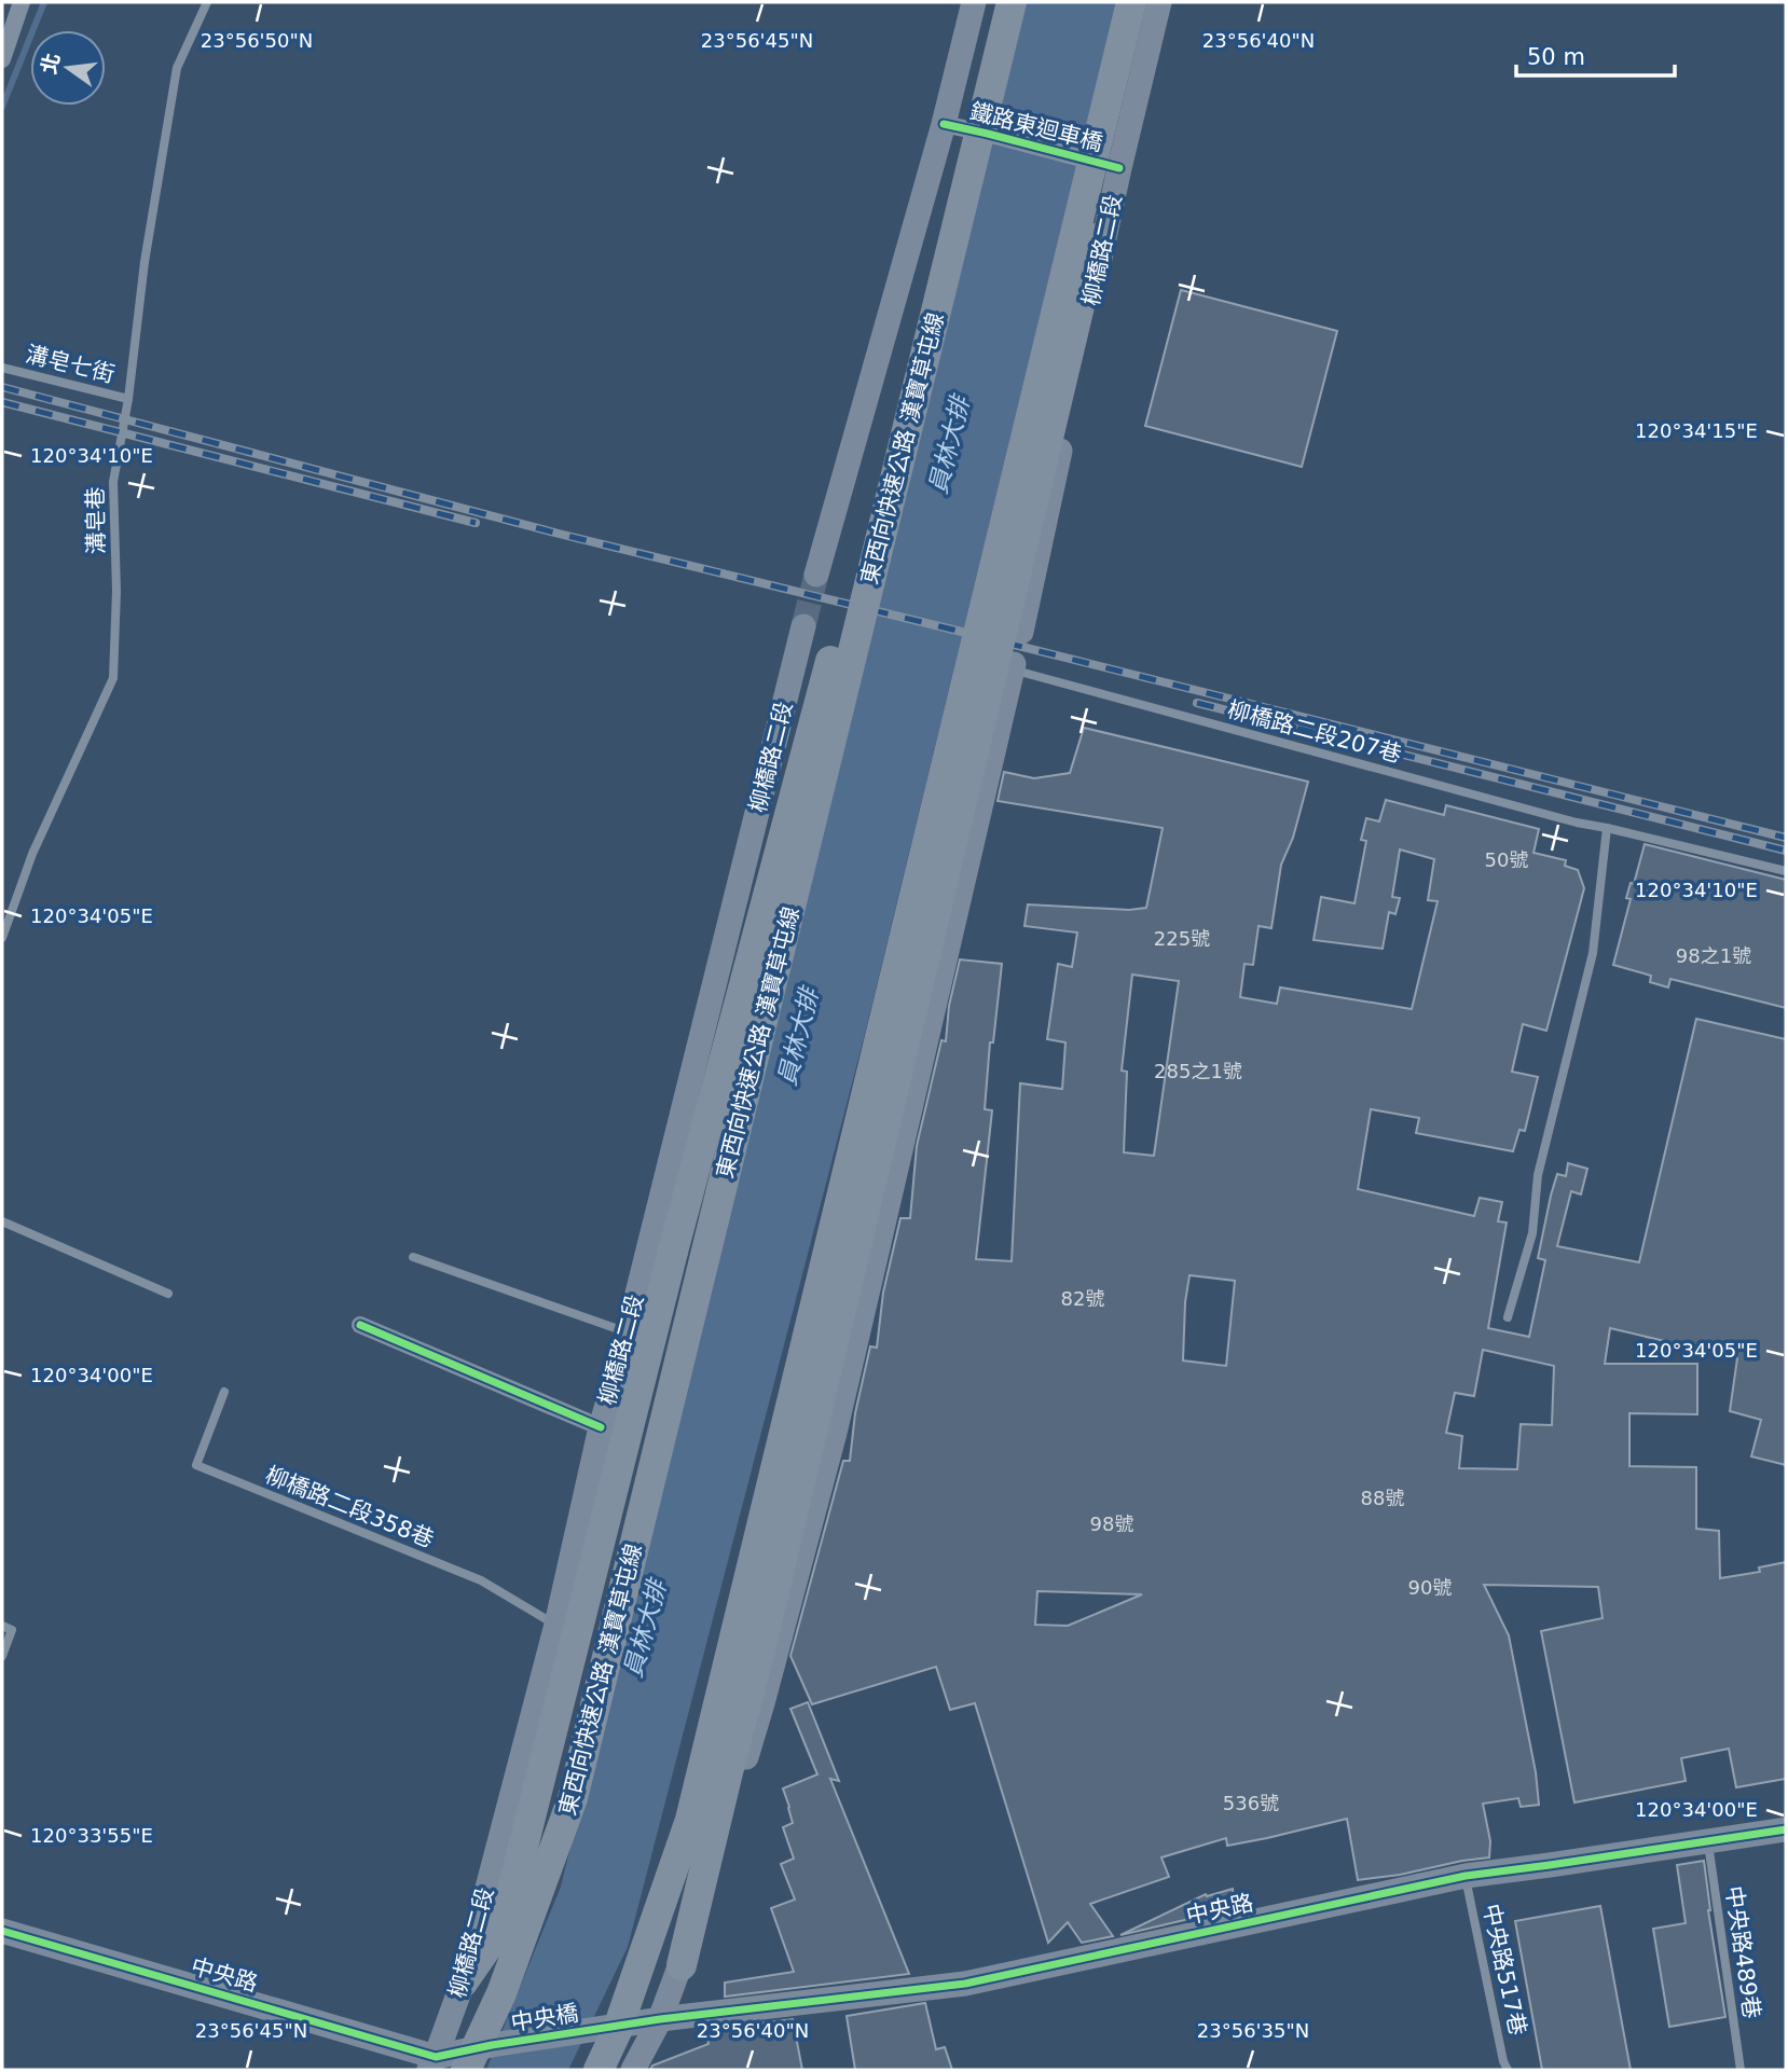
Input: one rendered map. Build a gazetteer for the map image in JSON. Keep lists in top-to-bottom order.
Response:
{
  "streets": {
    "highway": ["東西向快速公路 漢寶草屯線"],
    "main road": ["柳橋路二段", "中央路", "中央橋"],
    "street": ["鐵路東迴車橋"],
    "lane": [
      "溝皂七街",
      "溝皂巷",
      "柳橋路二段207巷",
      "柳橋路二段358巷",
      "中央路489巷",
      "中央路517巷"
    ]
  },
  "crossings": [
    ["鐵路東迴車橋", "柳橋路二段"],
    ["柳橋路二段", "柳橋路二段358巷"],
    ["柳橋路二段", "中央路"],
    ["柳橋路二段", "中央橋"],
    ["溝皂七街", "溝皂巷"],
    ["中央路", "中央路489巷"],
    ["中央路", "中央路517巷"],
    ["中央路", "中央橋"]
  ],
  "water": ["員林大排"],
  "house_numbers": [
    "50號",
    "225號",
    "98之1號",
    "285之1號",
    "82號",
    "88號",
    "98號",
    "90號",
    "536號"
  ],
  "scale_bar": "50 m",
  "north": "left",
  "coordinates": [
    "23°56'50\"N",
    "23°56'45\"N",
    "23°56'40\"N",
    "120°34'15\"E",
    "120°34'10\"E",
    "120°34'05\"E",
    "120°34'00\"E",
    "120°33'55\"E",
    "23°56'35\"N"
  ]
}
